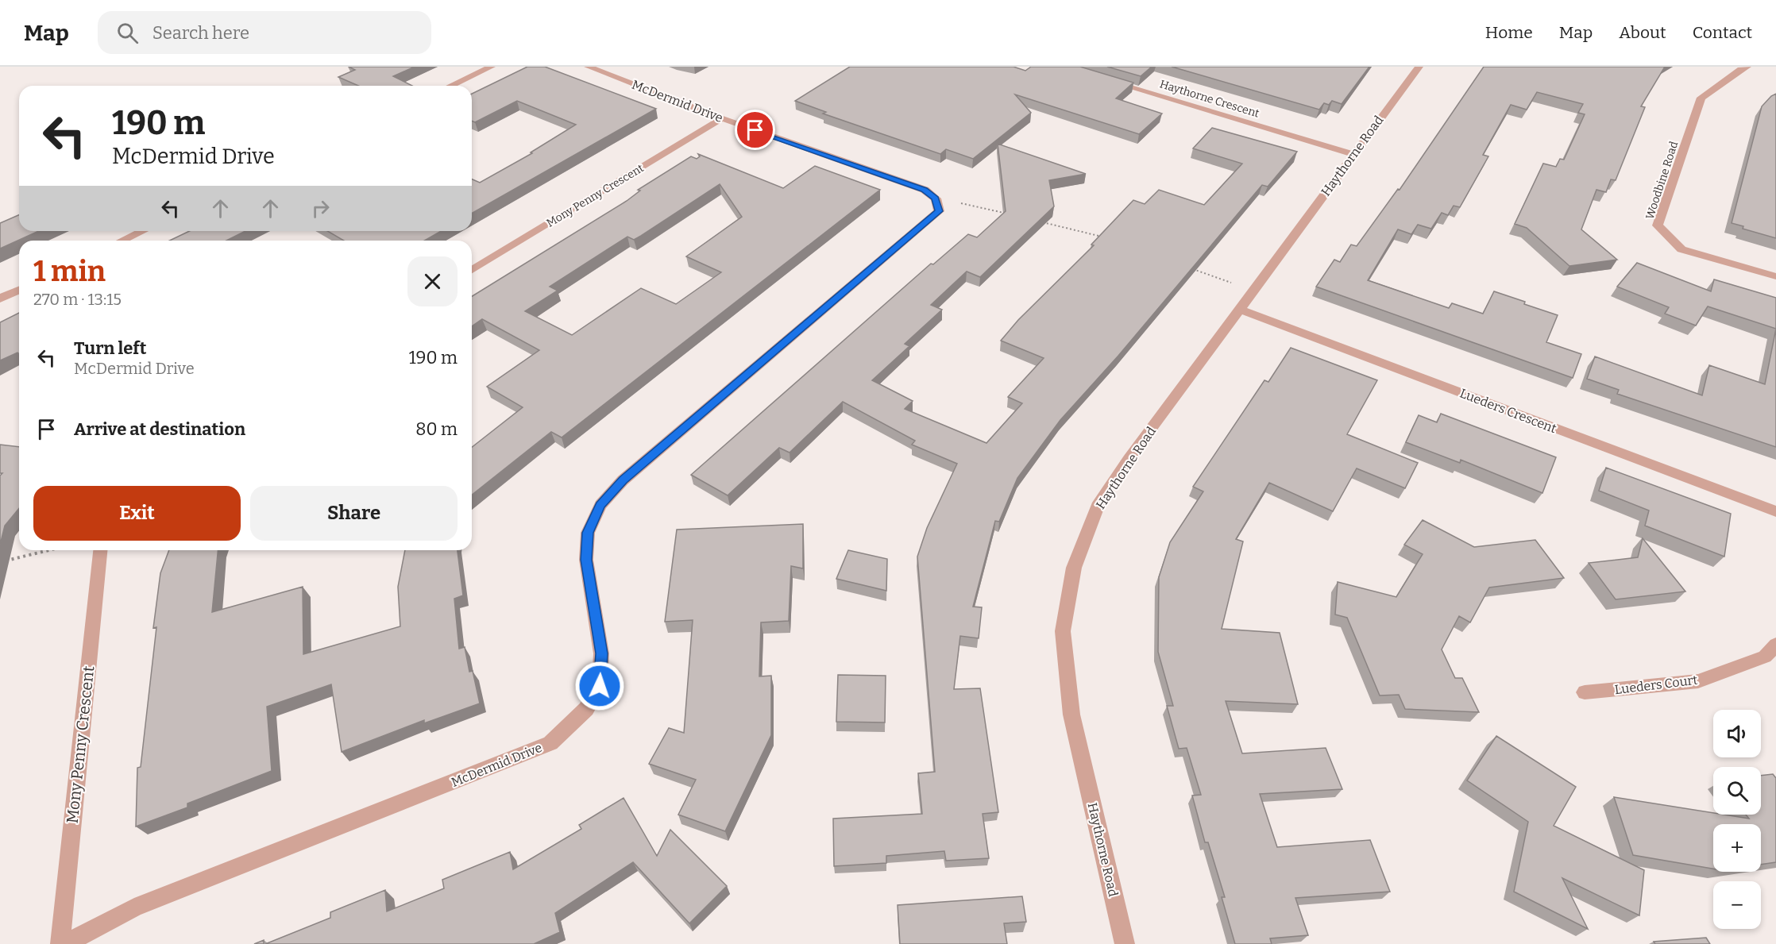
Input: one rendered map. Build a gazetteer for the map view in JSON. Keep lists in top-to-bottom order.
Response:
{
  "streets": {
    "street": [
      "Haythorne Crescent",
      "McDermid Drive",
      "Haythorne Road",
      "Woodbine Road",
      "Mony Penny Crescent",
      "Lueders Crescent",
      "Lueders Court"
    ]
  },
  "crossings": [
    ["Haythorne Crescent", "Haythorne Road"],
    ["McDermid Drive", "Mony Penny Crescent"],
    ["Haythorne Road", "Lueders Crescent"]
  ],
  "page": {
    "header": "Map",
    "search": "Search here",
    "nav": [
      "Home",
      "Map",
      "About",
      "Contact"
    ],
    "turn": ["190 m", "McDermid Drive"],
    "heading": ["1 min", "270 m · 13:15"],
    "list": [
      {
        "name": "Turn left",
        "note": "McDermid Drive",
        "value": "190 m"
      },
      {
        "name": "Arrive at destination",
        "value": "80 m"
      }
    ],
    "buttons": ["Exit", "Share"],
    "map_buttons": ["+", "−"]
  }
}
